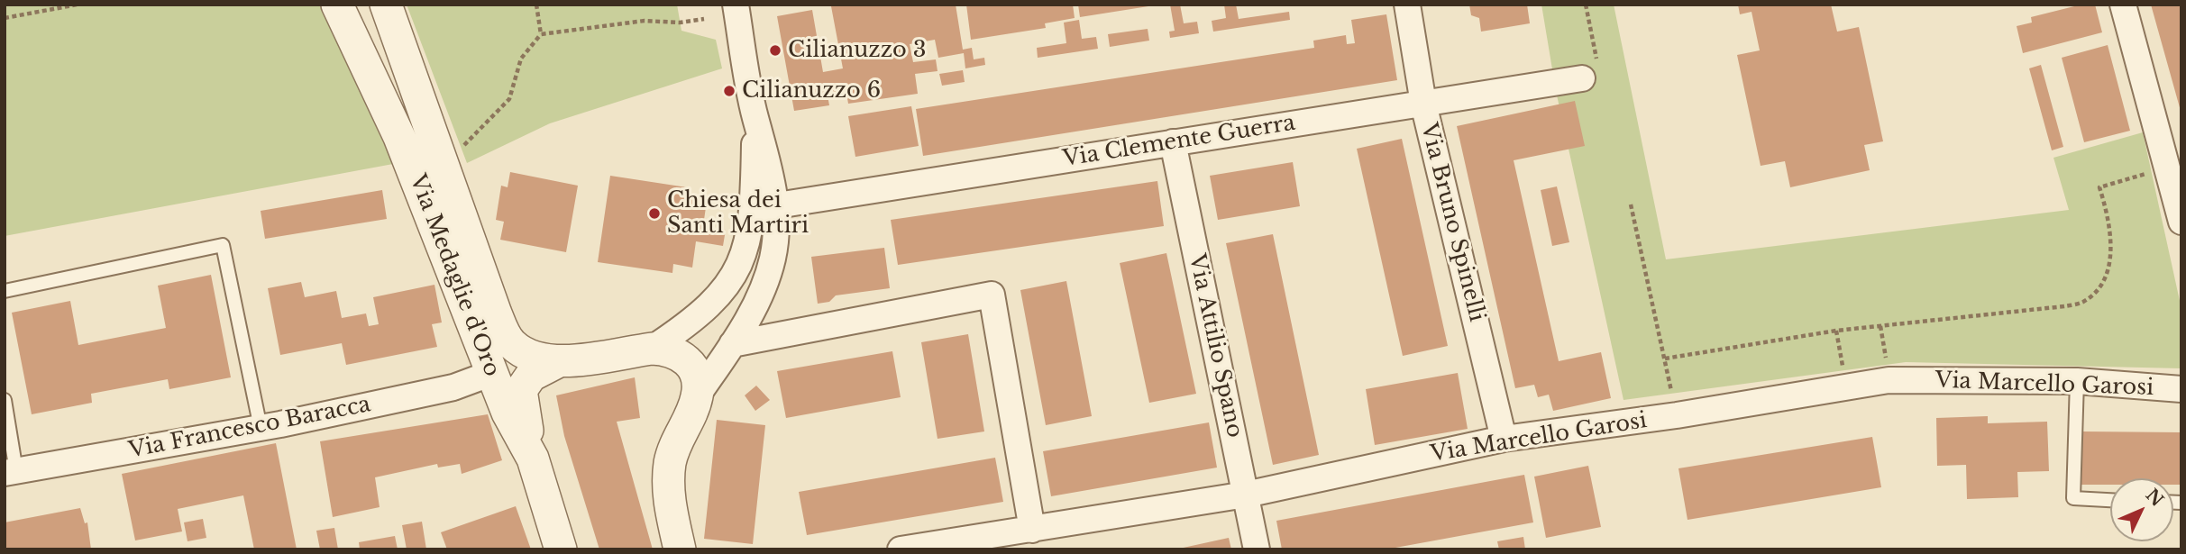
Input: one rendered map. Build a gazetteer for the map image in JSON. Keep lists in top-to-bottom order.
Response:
{
  "streets": {
    "street": [
      "Via Clemente Guerra",
      "Via Bruno Spinelli",
      "Via Medaglie d'Oro",
      "Via Attilio Spano",
      "Via Marcello Garosi",
      "Via Francesco Baracca"
    ]
  },
  "crossings": [
    ["Via Clemente Guerra", "Via Bruno Spinelli"],
    ["Via Clemente Guerra", "Via Attilio Spano"],
    ["Via Bruno Spinelli", "Via Marcello Garosi"],
    ["Via Medaglie d'Oro", "Via Francesco Baracca"],
    ["Via Attilio Spano", "Via Marcello Garosi"]
  ],
  "places": ["Cilianuzzo 3", "Cilianuzzo 6", "Chiesa dei Santi Martiri"],
  "north": "top right"
}
